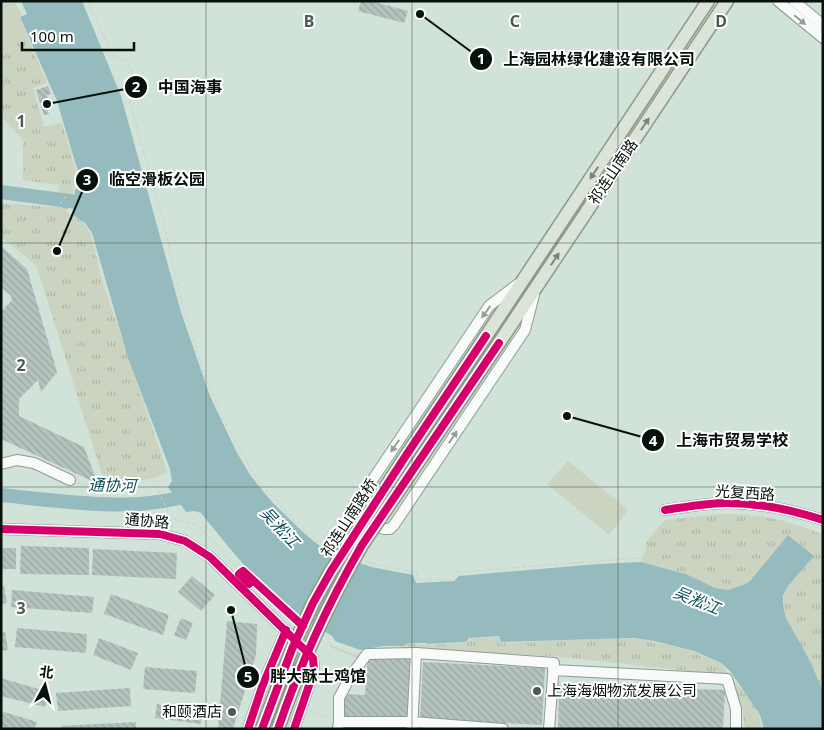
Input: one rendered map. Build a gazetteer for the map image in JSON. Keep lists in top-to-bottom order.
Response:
{
  "streets": {
    "main road": ["祁连山南路", "祁连山南路桥"],
    "street": ["光复西路", "通协路"]
  },
  "crossings": [
    ["祁连山南路", "祁连山南路桥"]
  ],
  "water": ["通协河", "吴淞江"],
  "places": [
    "上海园林绿化建设有限公司",
    "中国海事",
    "临空滑板公园",
    "上海市贸易学校",
    "胖大酥士鸡馆",
    "上海海烟物流发展公司",
    "和颐酒店"
  ],
  "scale_bar": "100 m",
  "north": "top",
  "grid": {
    "columns": ["B", "C", "D"],
    "rows": ["1", "2", "3"]
  }
}
